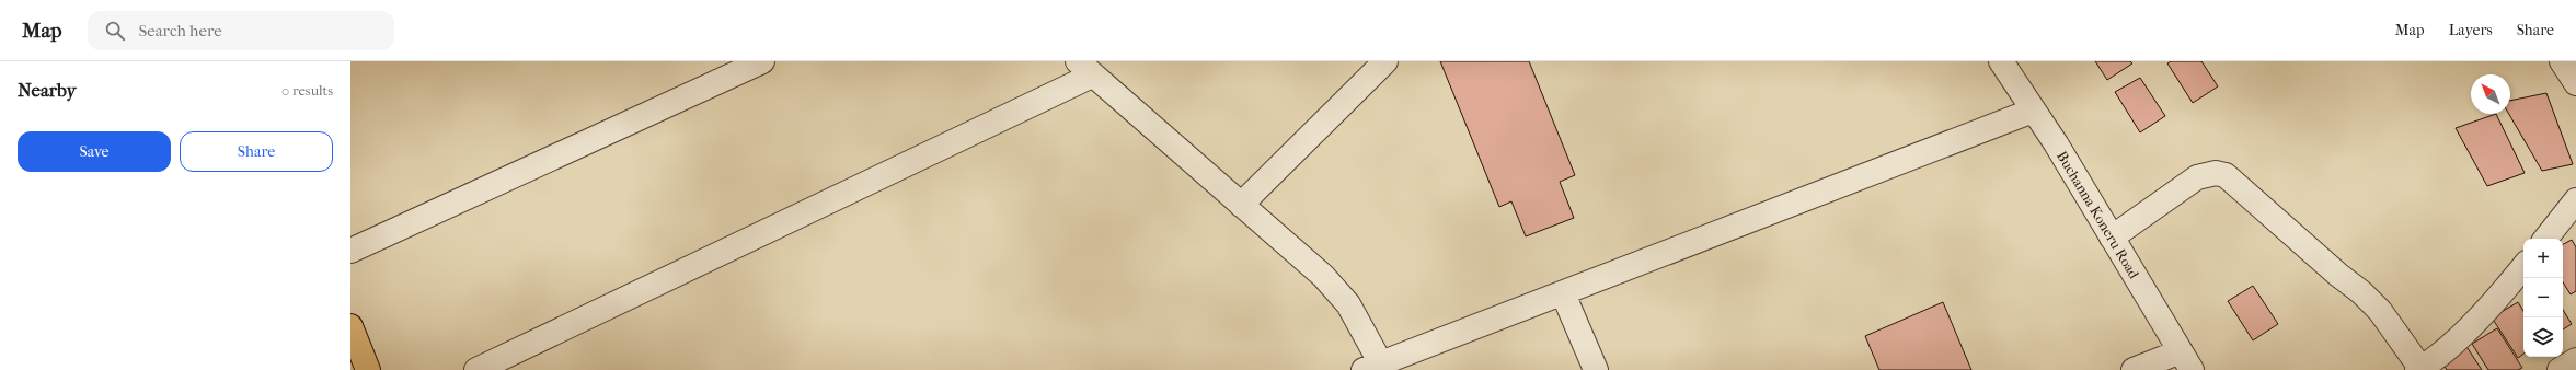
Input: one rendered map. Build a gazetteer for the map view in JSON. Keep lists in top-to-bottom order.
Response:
{
  "streets": {
    "street": ["Buchanna Koneru Road"]
  },
  "north": "top left",
  "page": {
    "header": "Map",
    "search": "Search here",
    "nav": ["Map", "Layers", "Share"],
    "heading": ["Nearby", "0 results"],
    "buttons": ["Save", "Share"],
    "map_buttons": ["+", "−"]
  }
}
